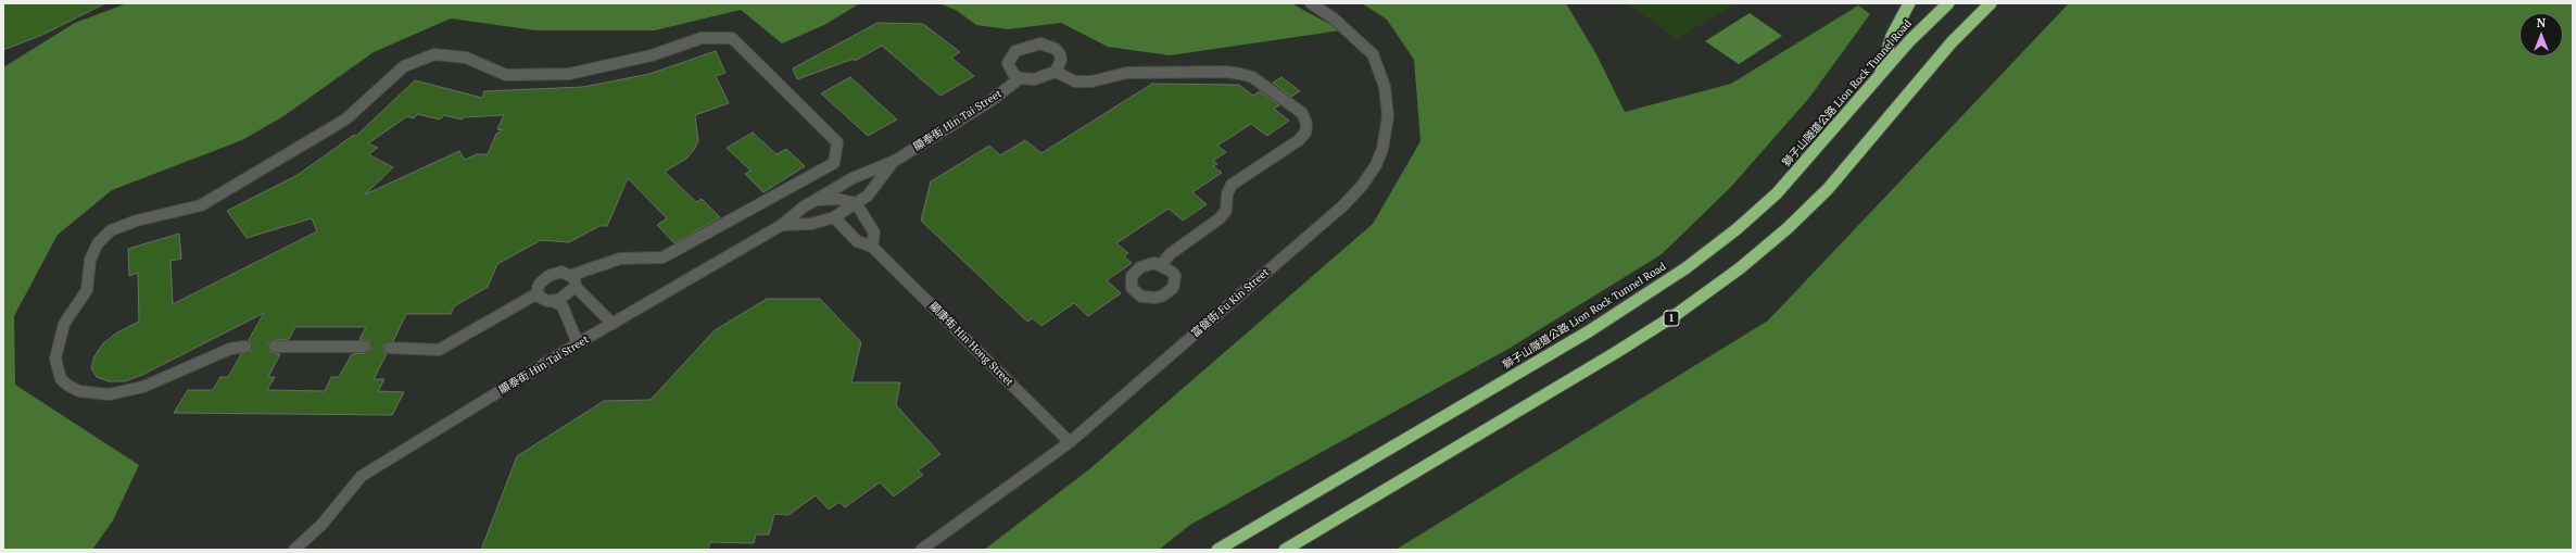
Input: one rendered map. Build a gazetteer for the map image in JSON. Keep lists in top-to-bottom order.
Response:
{
  "streets": {
    "highway": ["獅子山隧道公路 Lion Rock Tunnel Road", "1"],
    "street": ["顯泰街 Hin Tai Street", "富健街 Fu Kin Street", "顯康街 Hin Hong Street"]
  },
  "crossings": [
    ["顯泰街 Hin Tai Street", "顯康街 Hin Hong Street"],
    ["富健街 Fu Kin Street", "顯康街 Hin Hong Street"]
  ],
  "north": "top"
}
